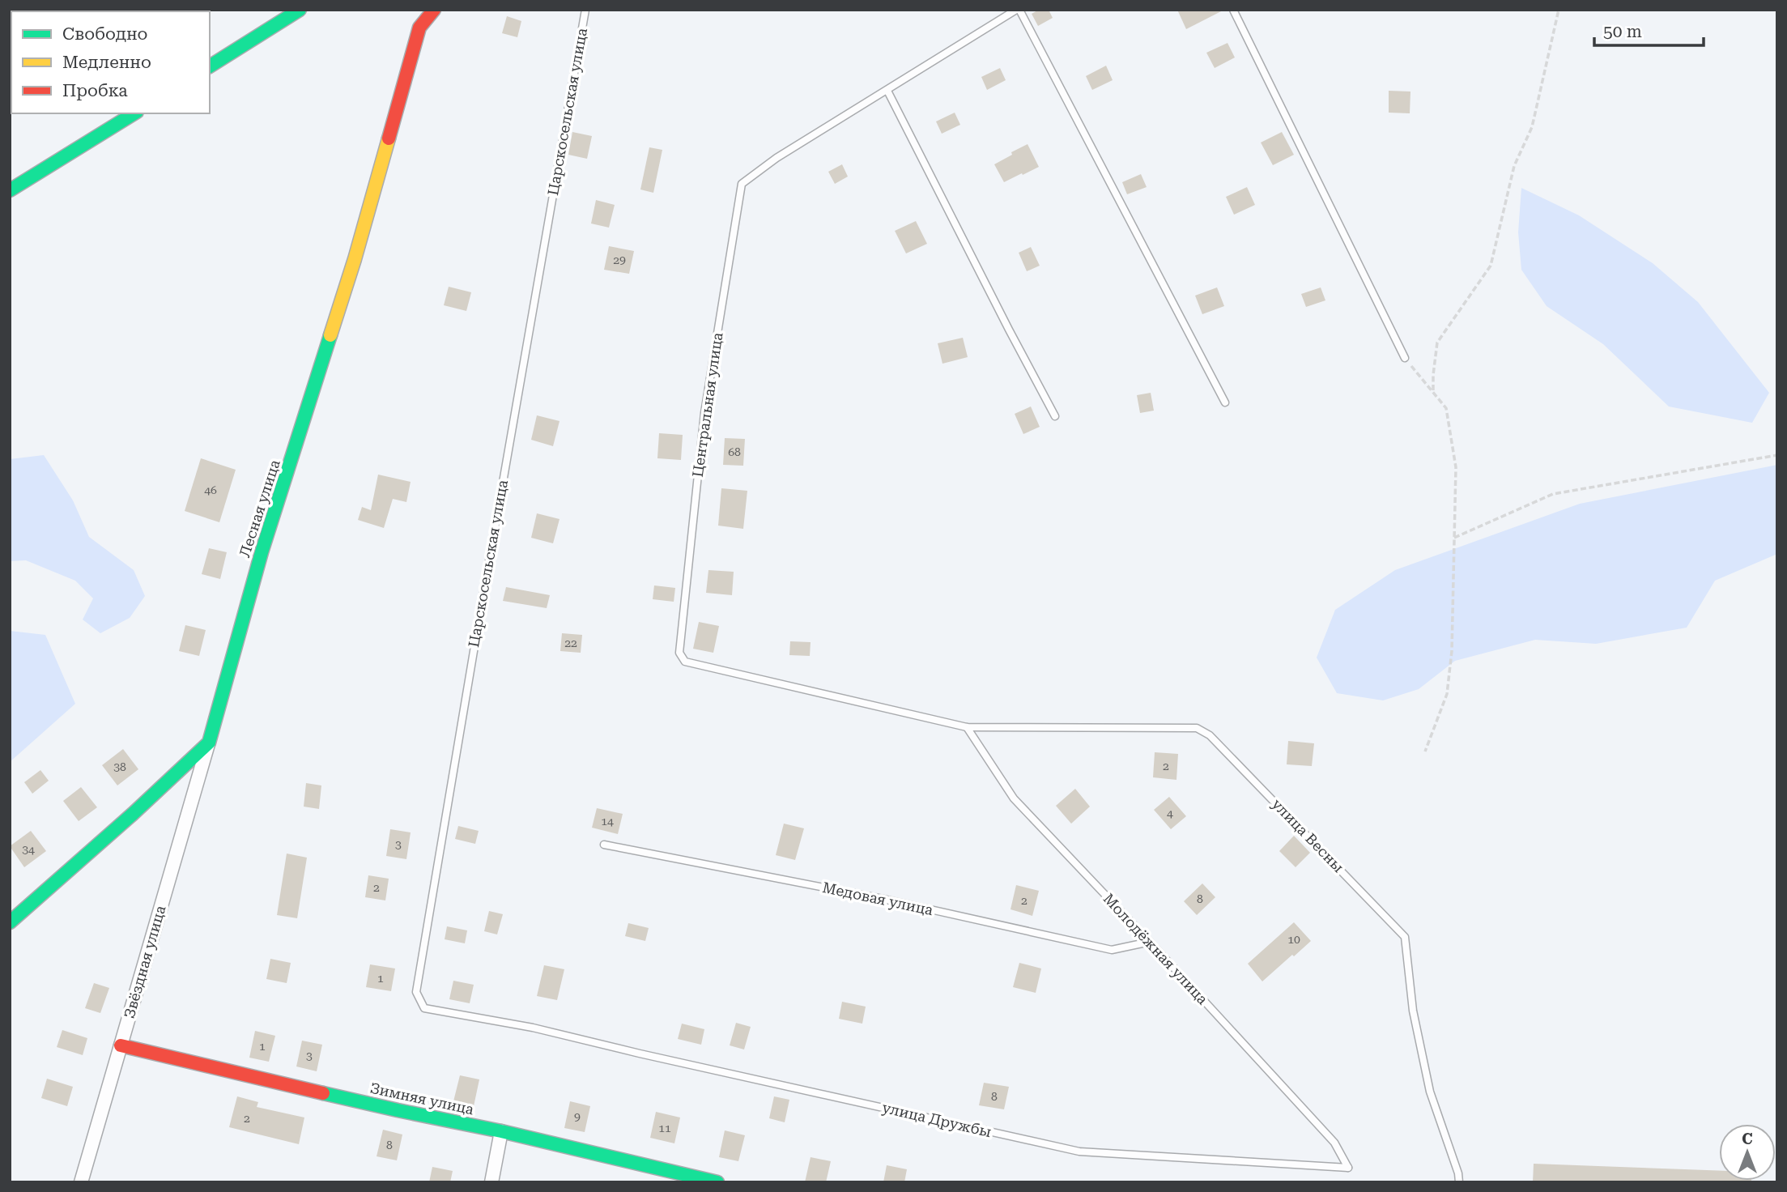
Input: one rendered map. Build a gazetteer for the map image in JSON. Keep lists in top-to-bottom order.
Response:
{
  "streets": {
    "main road": ["Лесная улица", "Зимняя улица"],
    "street": ["Звёздная улица"],
    "lane": [
      "Царскосельская улица",
      "Центральная улица",
      "улица Весны",
      "Медовая улица",
      "Молодёжная улица",
      "улица Дружбы"
    ]
  },
  "crossings": [
    ["Царскосельская улица", "улица Дружбы"],
    ["Центральная улица", "улица Весны"],
    ["Центральная улица", "Молодёжная улица"],
    ["Лесная улица", "Звёздная улица"],
    ["Медовая улица", "Молодёжная улица"],
    ["Молодёжная улица", "улица Дружбы"],
    ["Звёздная улица", "Зимняя улица"]
  ],
  "house_numbers": [
    "29",
    "68",
    "46",
    "22",
    "2",
    "38",
    "4",
    "14",
    "3",
    "34",
    "2",
    "8",
    "2",
    "10",
    "1",
    "1",
    "3",
    "8",
    "9",
    "2",
    "11",
    "8"
  ],
  "legend": ["Свободно", "Медленно", "Пробка"],
  "scale_bar": "50 m",
  "north": "top"
}
